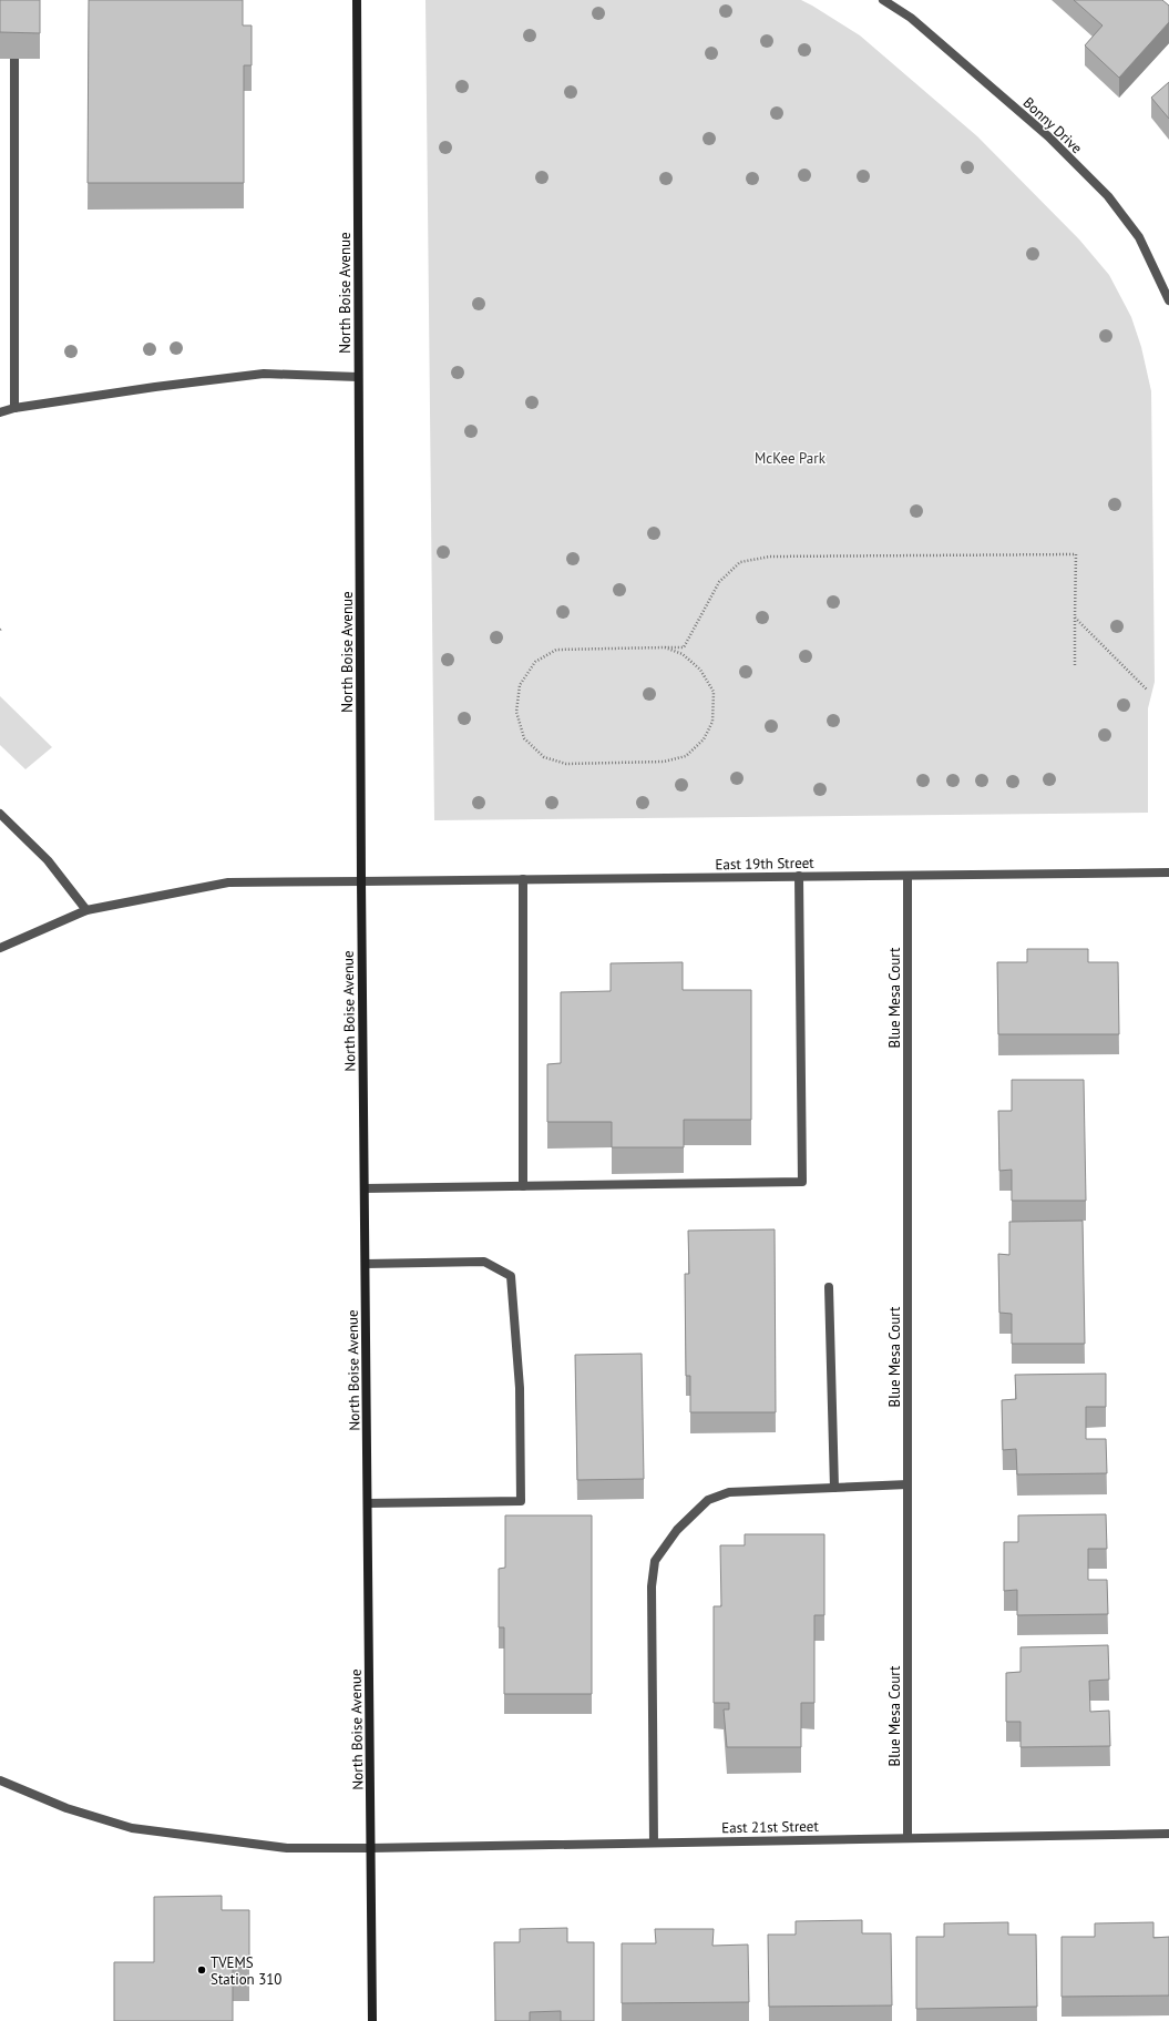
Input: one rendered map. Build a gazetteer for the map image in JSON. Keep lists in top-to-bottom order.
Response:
{
  "streets": {
    "street": [
      "Bonny Drive",
      "North Boise Avenue",
      "East 19th Street",
      "Blue Mesa Court",
      "East 21st Street"
    ]
  },
  "crossings": [
    ["North Boise Avenue", "East 19th Street"],
    ["North Boise Avenue", "East 21st Street"],
    ["East 19th Street", "Blue Mesa Court"],
    ["Blue Mesa Court", "East 21st Street"]
  ],
  "parks": ["McKee Park"],
  "places": ["TVEMS Station 310"]
}
